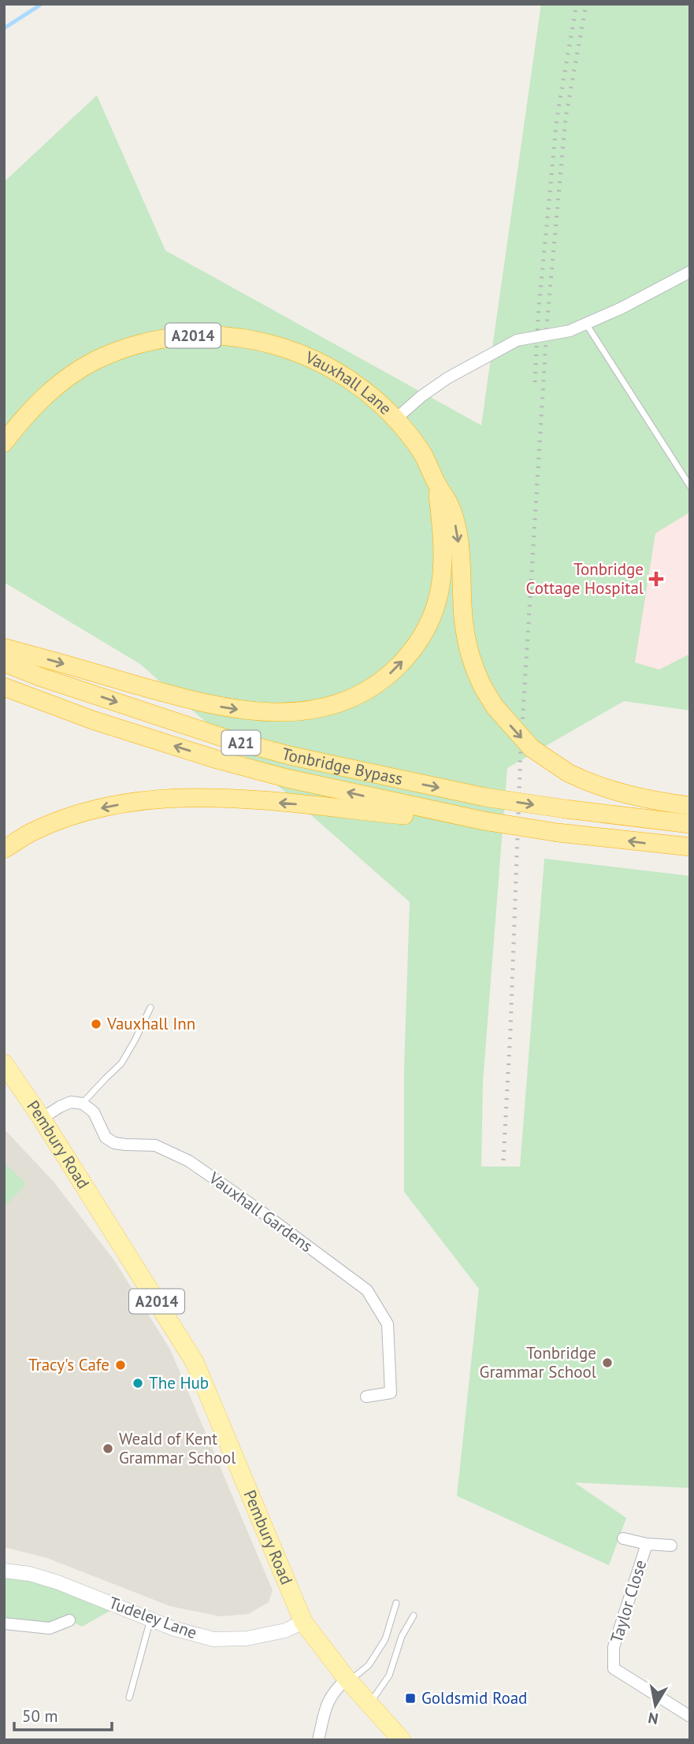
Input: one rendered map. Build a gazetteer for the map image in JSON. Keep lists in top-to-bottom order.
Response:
{
  "streets": {
    "highway": [
      "A2014",
      "Vauxhall Lane",
      "A21",
      "Tonbridge Bypass"
    ],
    "main road": ["Pembury Road"],
    "street": ["Vauxhall Gardens", "Taylor Close", "Tudeley Lane"]
  },
  "crossings": [
    ["Pembury Road", "Tudeley Lane"]
  ],
  "places": {
    "health": ["Tonbridge Cottage Hospital"],
    "other": [
      "Vauxhall Inn",
      "Tonbridge Grammar School",
      "Tracy's Cafe",
      "The Hub",
      "Weald of Kent Grammar School"
    ],
    "transit": ["Goldsmid Road"]
  },
  "scale_bar": "50 m",
  "north": "bottom"
}
